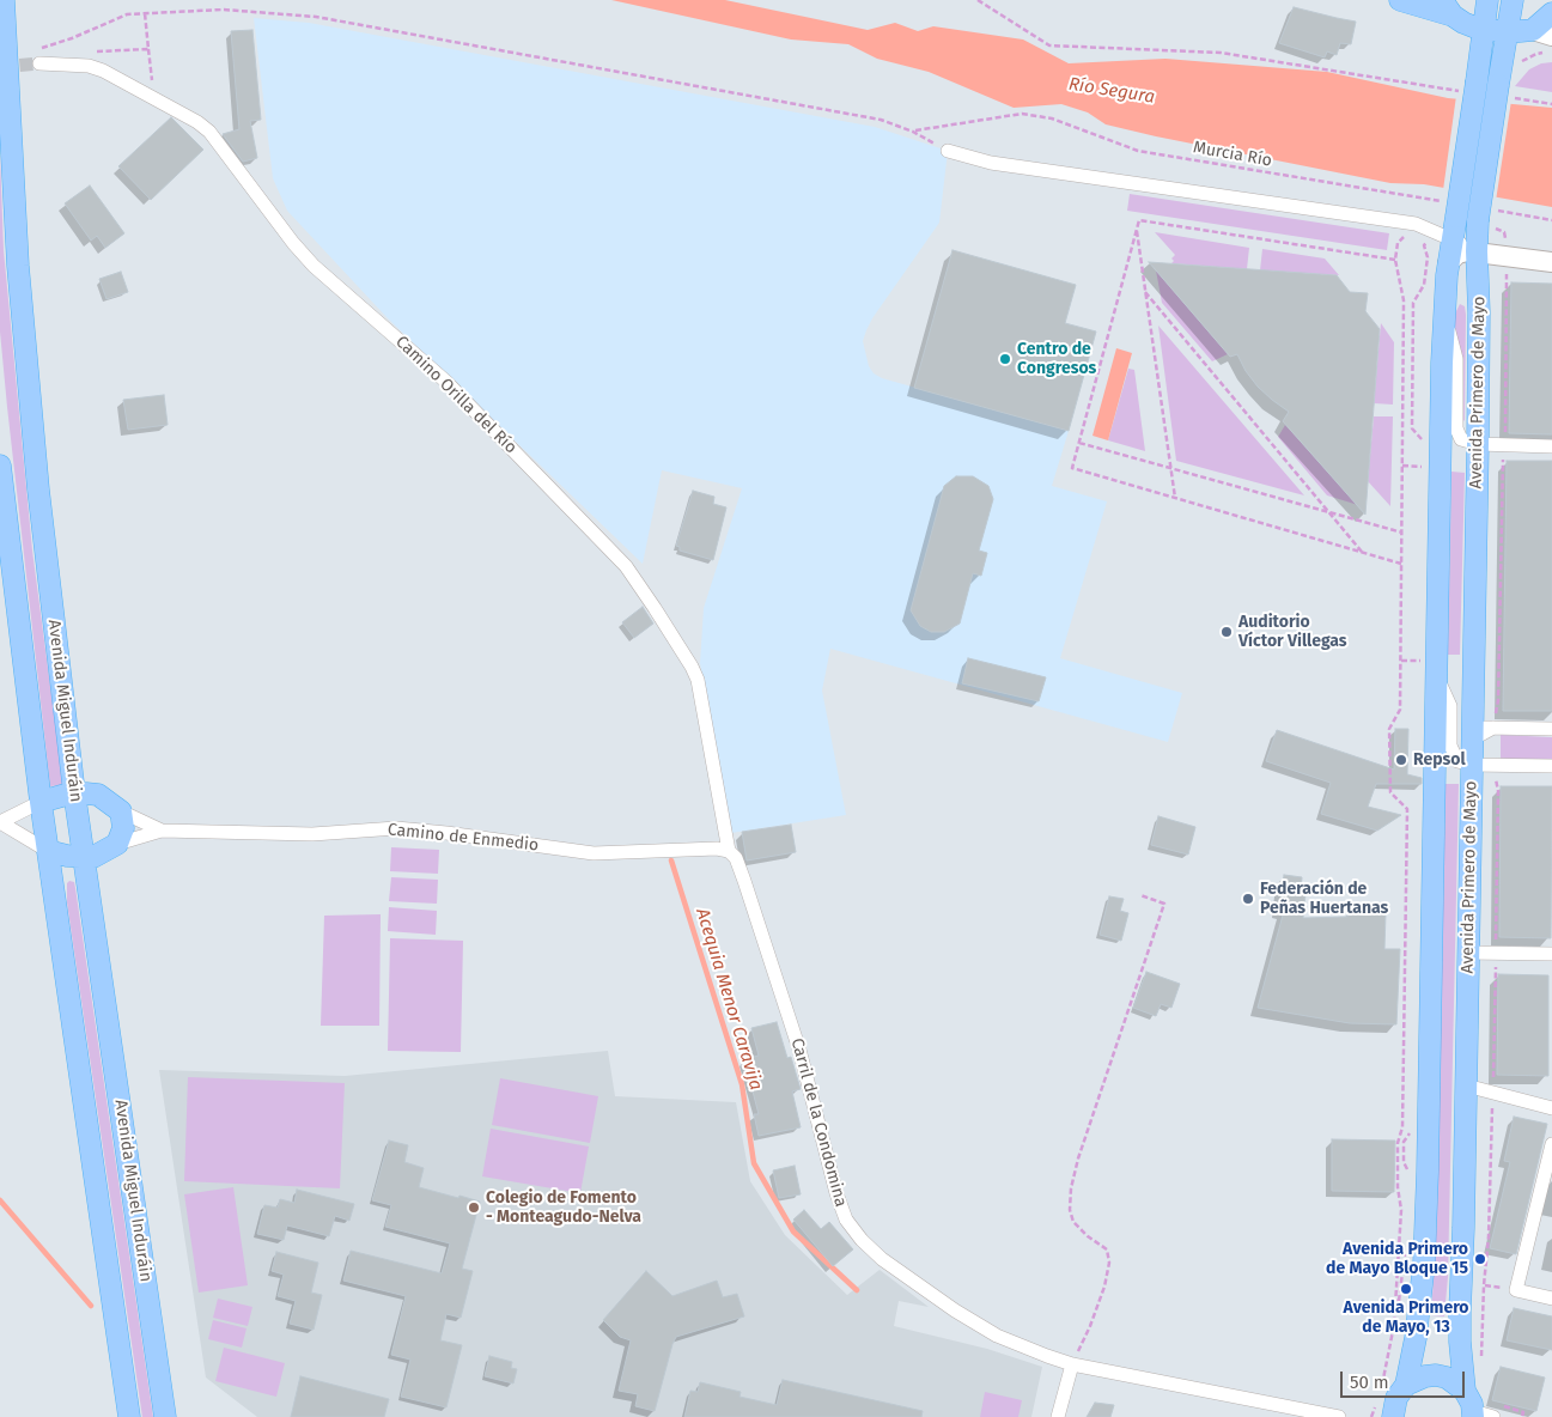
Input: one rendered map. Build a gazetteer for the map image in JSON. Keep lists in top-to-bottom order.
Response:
{
  "streets": {
    "main road": ["Avenida Primero de Mayo", "Avenida Miguel Induráin"],
    "street": ["Camino Orilla del Río", "Camino de Enmedio", "Carril de la Condomina"],
    "path": ["Murcia Río"]
  },
  "crossings": [
    ["Murcia Río", "Avenida Primero de Mayo"],
    ["Camino Orilla del Río", "Camino de Enmedio"],
    ["Camino Orilla del Río", "Carril de la Condomina"],
    ["Camino de Enmedio", "Carril de la Condomina"]
  ],
  "water": ["Río Segura", "Acequia Menor Caravija"],
  "places": [
    "Centro de Congresos",
    "Auditorio Víctor Villegas",
    "Repsol",
    "Federación de Peñas Huertanas",
    "Colegio de Fomento - Monteagudo-Nelva",
    "Avenida Primero de Mayo Bloque 15",
    "Avenida Primero de Mayo, 13"
  ],
  "scale_bar": "50 m"
}
